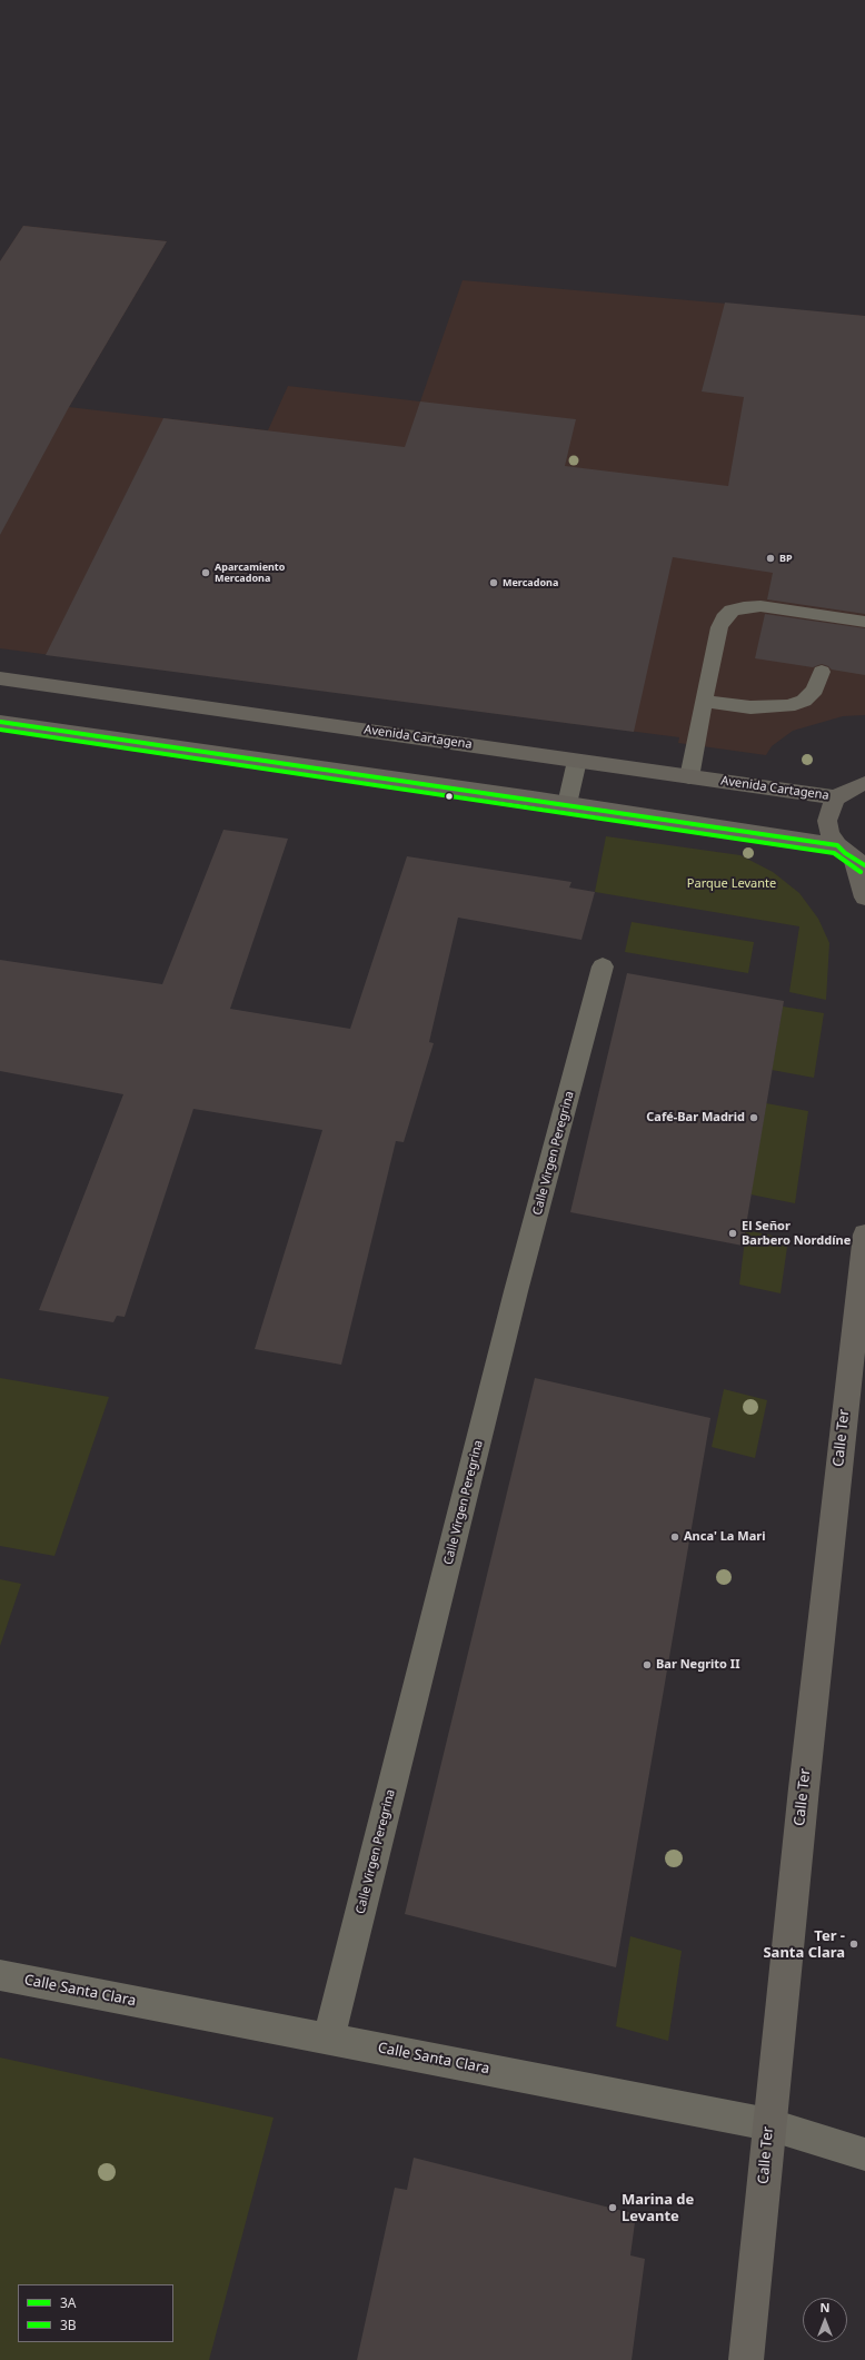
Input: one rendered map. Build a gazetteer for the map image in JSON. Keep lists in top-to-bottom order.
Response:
{
  "streets": {
    "main road": ["Avenida Cartagena", "Calle Ter"],
    "street": ["Calle Virgen Peregrina", "Calle Santa Clara"]
  },
  "crossings": [
    ["Calle Virgen Peregrina", "Calle Santa Clara"],
    ["Calle Ter", "Calle Santa Clara"]
  ],
  "parks": ["Parque Levante"],
  "places": [
    "BP",
    "Aparcamiento Mercadona",
    "Mercadona",
    "Café-Bar Madrid",
    "El Señor Barbero Norddíne",
    "Anca' La Mari",
    "Bar Negrito II",
    "Ter - Santa Clara",
    "Marina de Levante"
  ],
  "lines": ["transit line 3A", "transit line 3B"],
  "legend": ["3A", "3B"],
  "north": "top"
}
